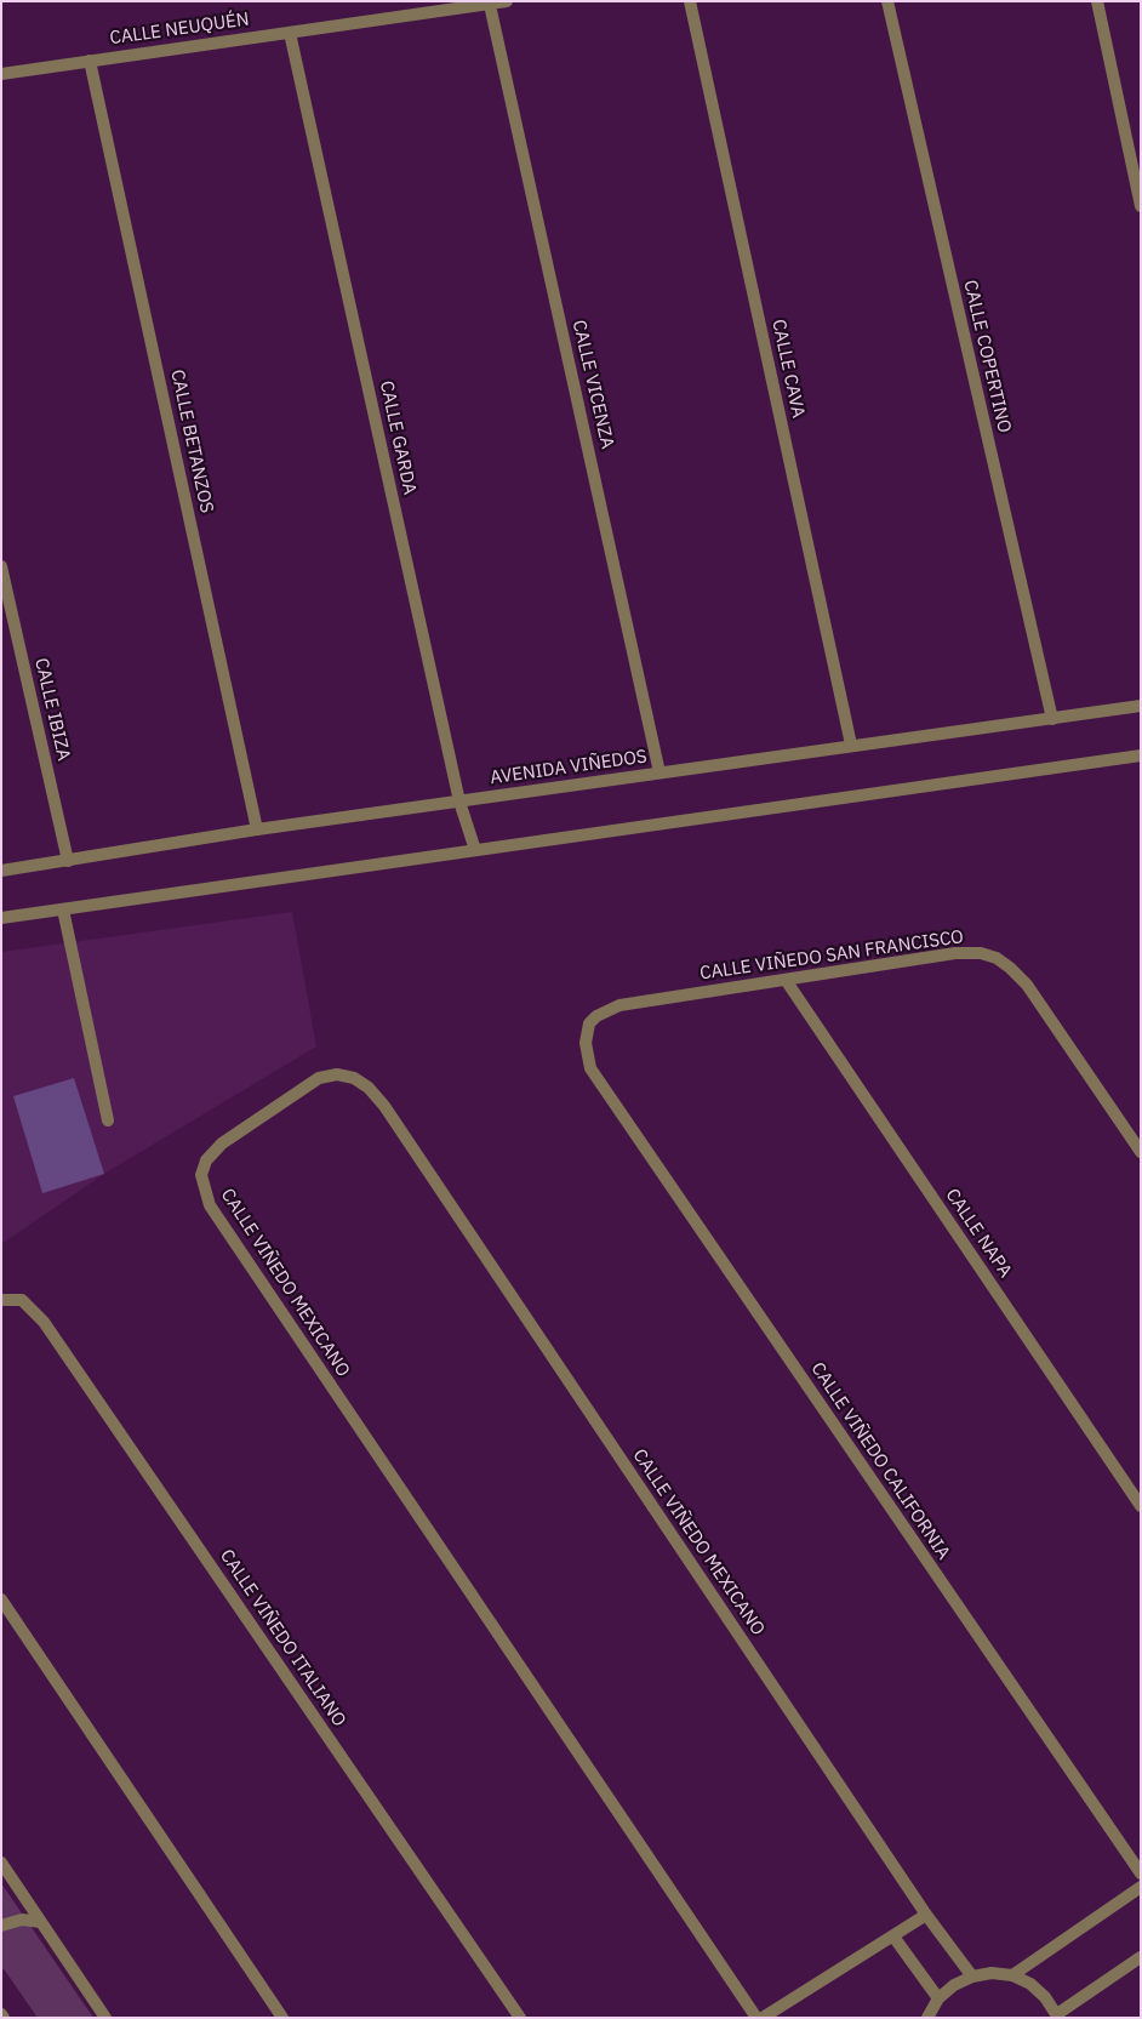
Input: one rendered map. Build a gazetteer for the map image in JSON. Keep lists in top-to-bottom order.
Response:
{
  "streets": {
    "street": [
      "CALLE NEUQUÉN",
      "CALLE COPERTINO",
      "CALLE CAVA",
      "CALLE VICENZA",
      "CALLE GARDA",
      "CALLE BETANZOS",
      "CALLE IBIZA",
      "AVENIDA VIÑEDOS",
      "CALLE VIÑEDO SAN FRANCISCO",
      "CALLE NAPA",
      "CALLE VIÑEDO MEXICANO",
      "CALLE VIÑEDO CALIFORNIA",
      "CALLE VIÑEDO ITALIANO"
    ]
  },
  "crossings": [
    ["CALLE NEUQUÉN", "CALLE VICENZA"],
    ["CALLE NEUQUÉN", "CALLE GARDA"],
    ["CALLE NEUQUÉN", "CALLE BETANZOS"],
    ["CALLE COPERTINO", "AVENIDA VIÑEDOS"],
    ["CALLE CAVA", "AVENIDA VIÑEDOS"],
    ["CALLE VICENZA", "AVENIDA VIÑEDOS"],
    ["CALLE GARDA", "AVENIDA VIÑEDOS"],
    ["CALLE BETANZOS", "AVENIDA VIÑEDOS"],
    ["CALLE IBIZA", "AVENIDA VIÑEDOS"],
    ["CALLE VIÑEDO SAN FRANCISCO", "CALLE NAPA"],
    ["CALLE VIÑEDO SAN FRANCISCO", "CALLE VIÑEDO CALIFORNIA"]
  ]
}
